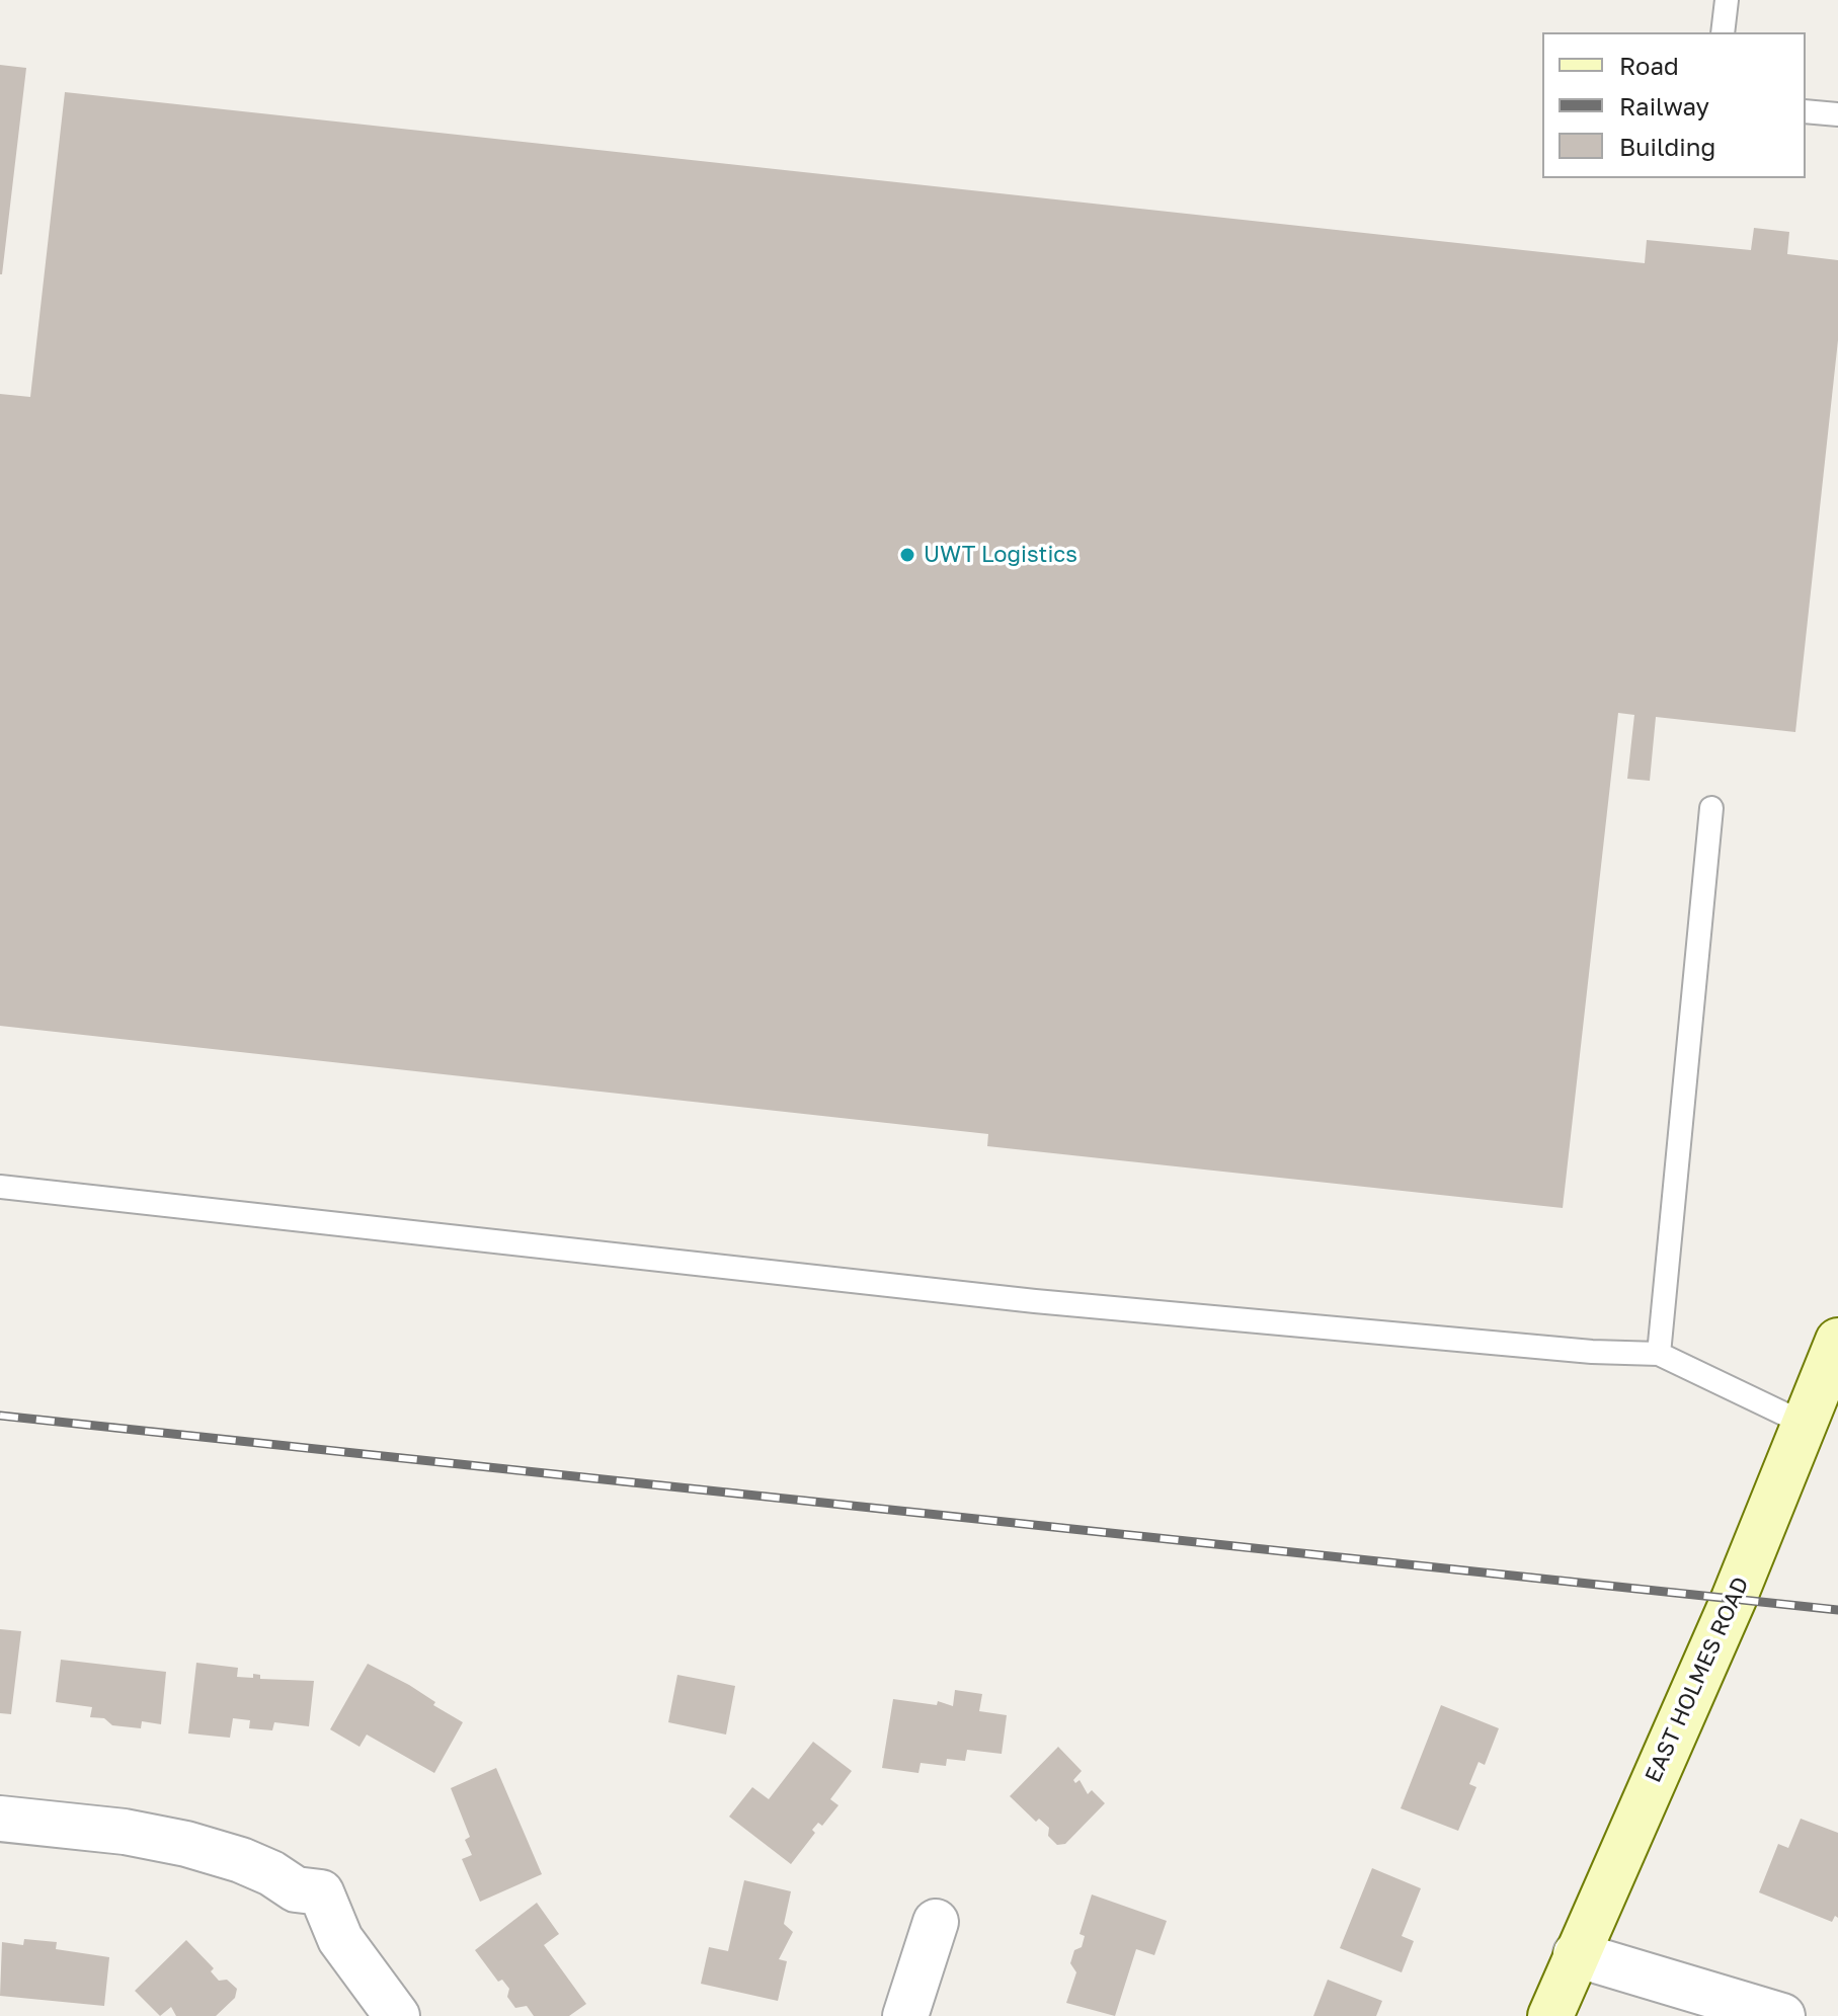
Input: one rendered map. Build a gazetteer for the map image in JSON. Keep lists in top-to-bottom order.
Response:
{
  "streets": {
    "main road": ["EAST HOLMES ROAD"]
  },
  "places": ["UWT Logistics"],
  "legend": ["Road", "Railway", "Building"]
}
